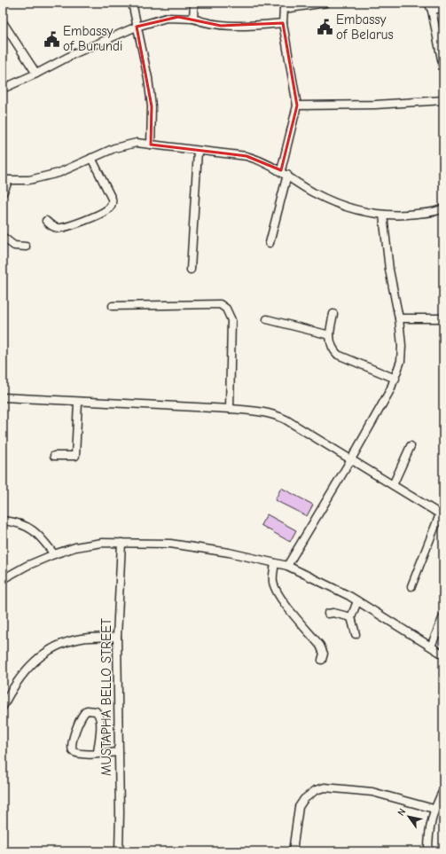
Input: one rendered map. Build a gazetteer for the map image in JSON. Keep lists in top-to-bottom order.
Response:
{
  "streets": {
    "street": ["MUSTAPHA BELLO STREET"]
  },
  "places": {
    "public building": ["Embassy of Belarus", "Embassy of Burundi"]
  },
  "north": "top left"
}
